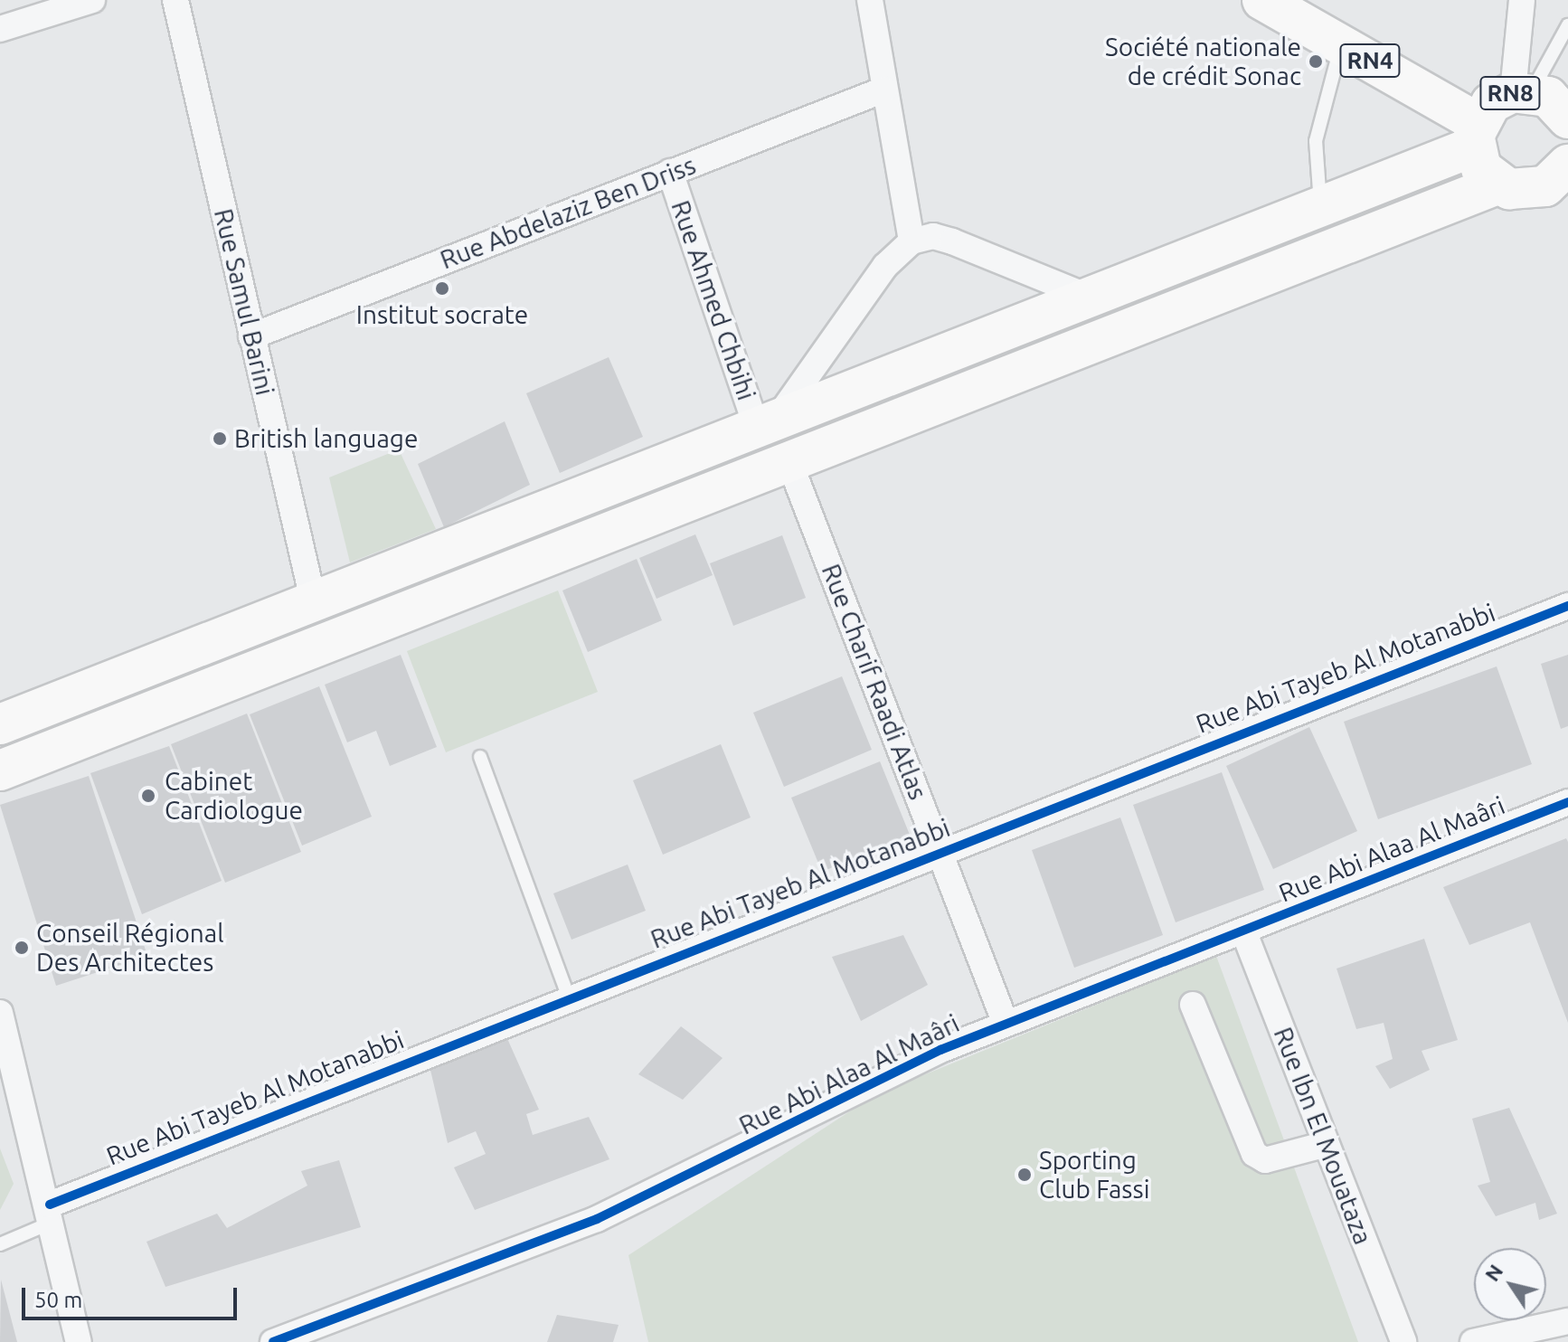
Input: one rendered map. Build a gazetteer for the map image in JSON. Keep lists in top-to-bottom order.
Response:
{
  "streets": {
    "main road": ["RN4", "RN8"],
    "street": [
      "Rue Abdelaziz Ben Driss",
      "Rue Ahmed Chbihi",
      "Rue Samul Barini",
      "Rue Abi Tayeb Al Motanabbi",
      "Rue Charif Raadi Atlas",
      "Rue Abi Alaa Al Maâri",
      "Rue Ibn El Mouataza"
    ]
  },
  "crossings": [
    ["RN4", "RN8"],
    ["Rue Abdelaziz Ben Driss", "Rue Ahmed Chbihi"],
    ["Rue Abdelaziz Ben Driss", "Rue Samul Barini"],
    ["Rue Abi Tayeb Al Motanabbi", "Rue Charif Raadi Atlas"],
    ["Rue Charif Raadi Atlas", "Rue Abi Alaa Al Maâri"],
    ["Rue Abi Alaa Al Maâri", "Rue Ibn El Mouataza"]
  ],
  "places": [
    "Société nationale de crédit Sonac",
    "Institut socrate",
    "British language",
    "Cabinet Cardiologue",
    "Conseil Régional Des Architectes",
    "Sporting Club Fassi"
  ],
  "scale_bar": "50 m",
  "north": "top left"
}
